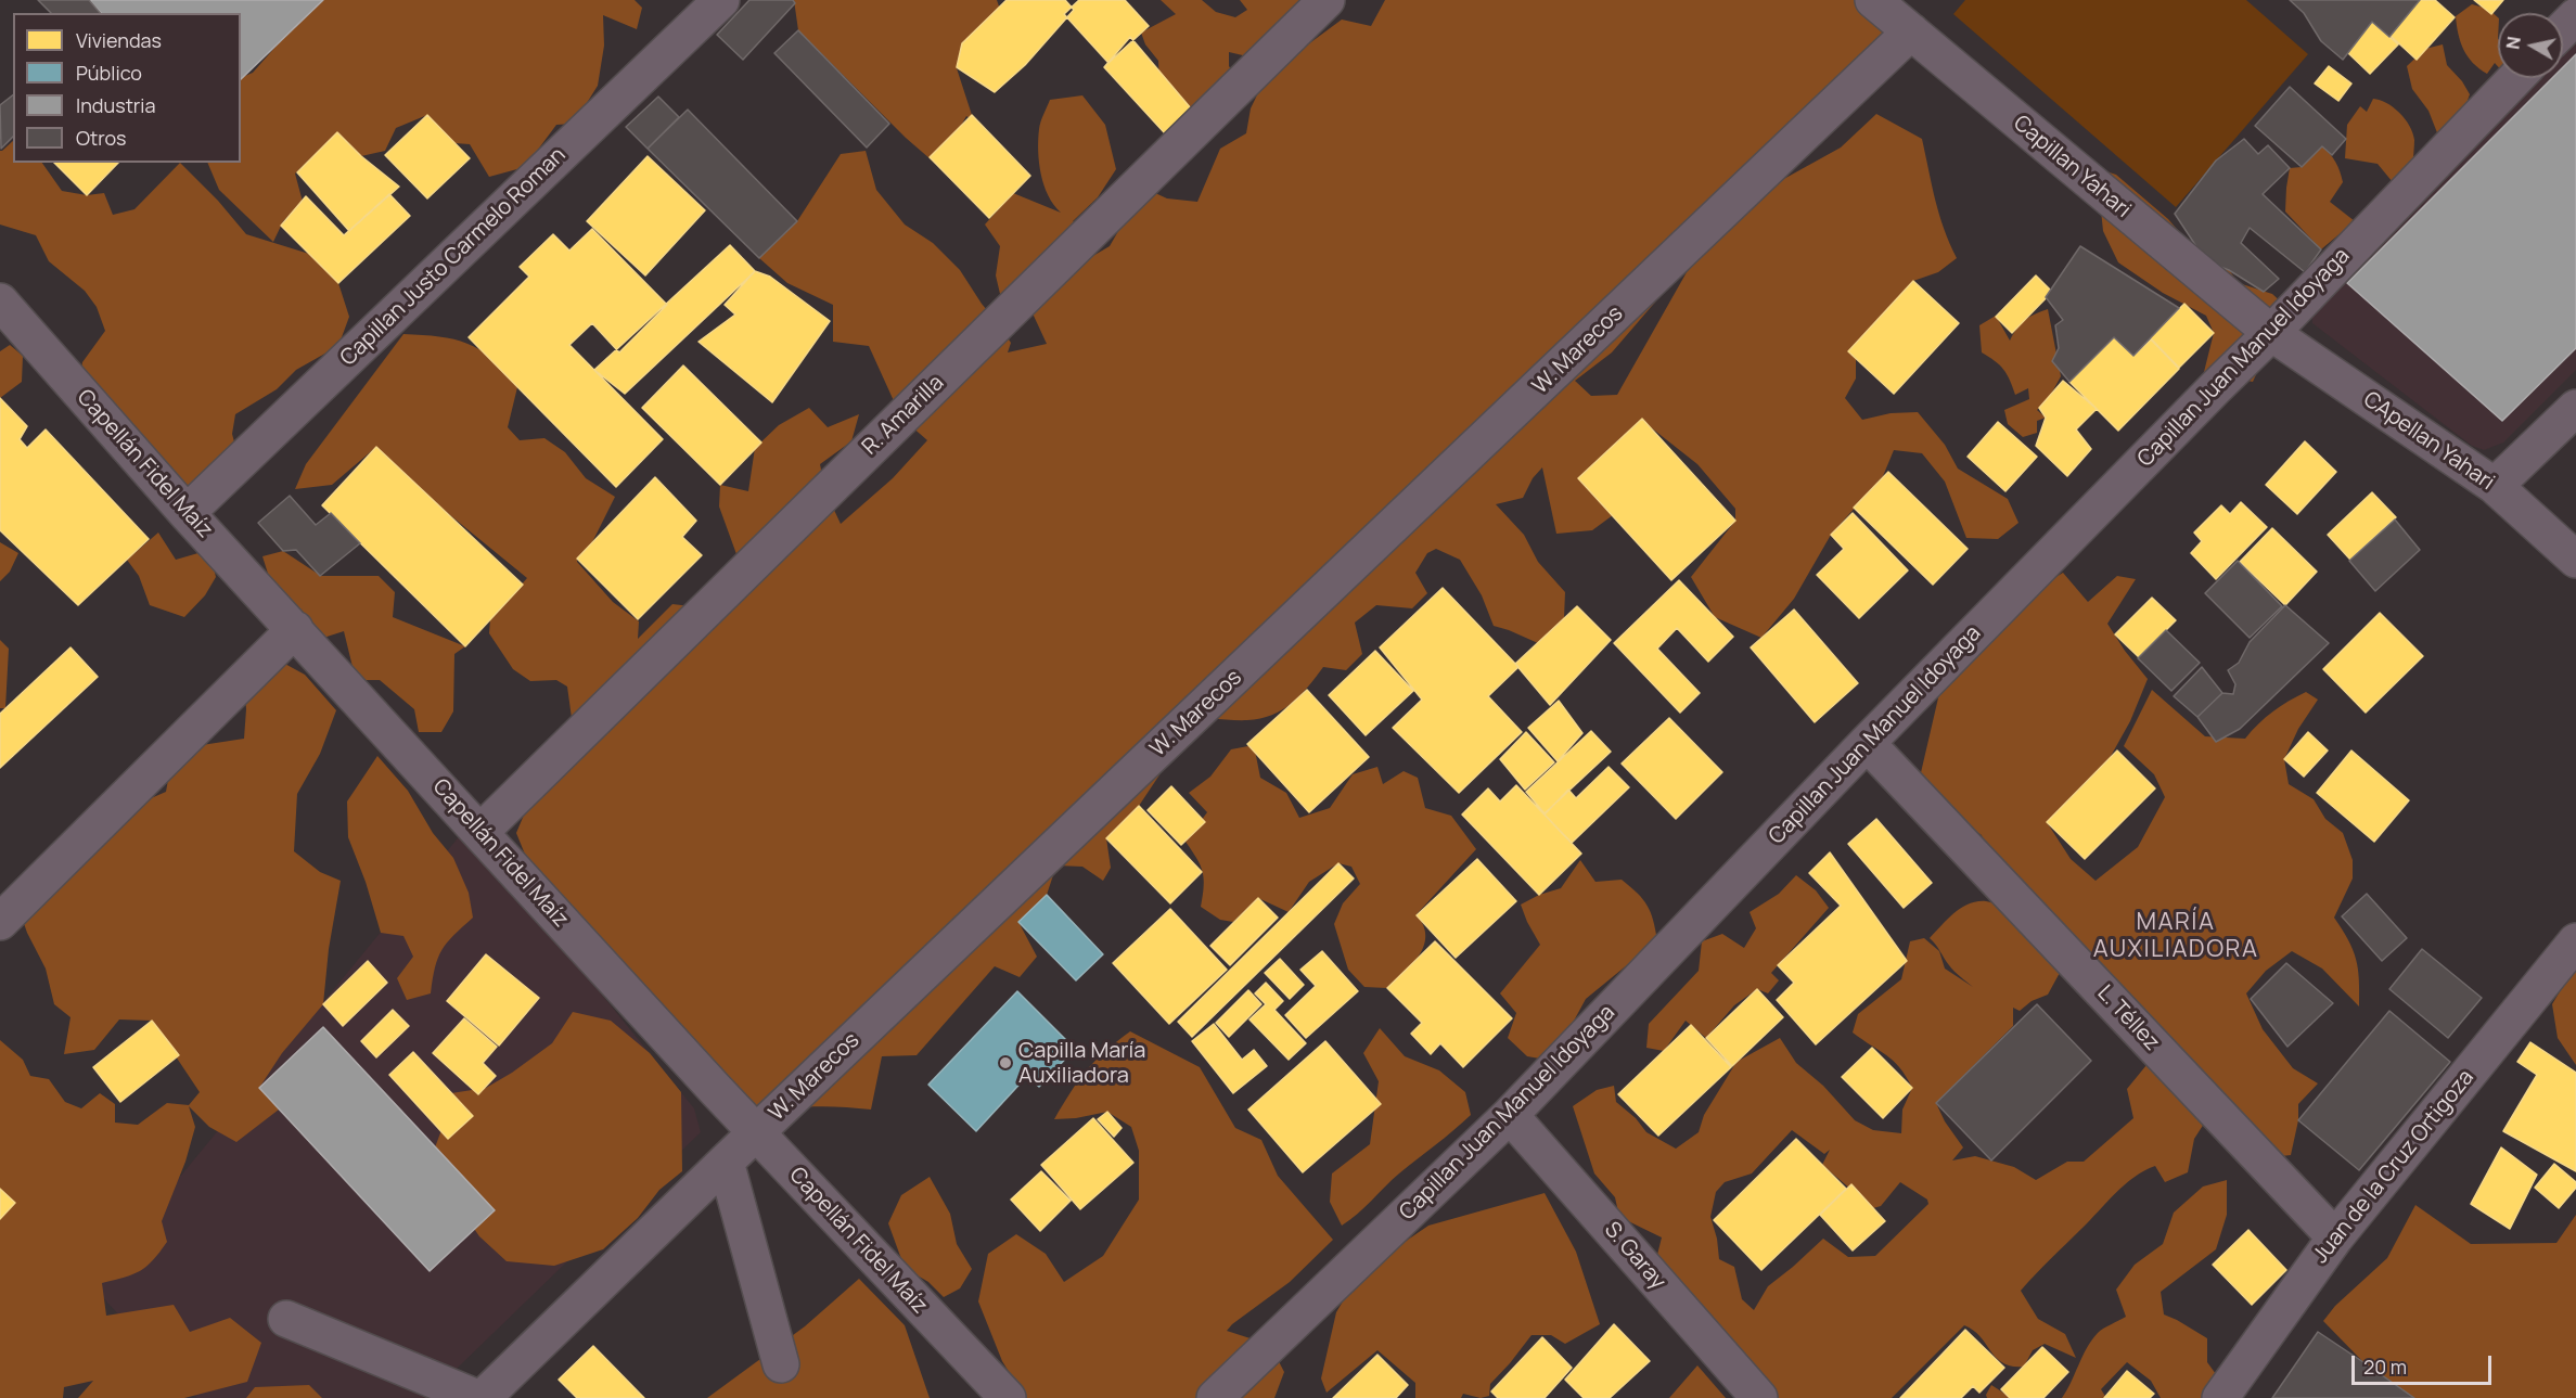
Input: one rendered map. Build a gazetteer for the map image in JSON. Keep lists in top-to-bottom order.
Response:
{
  "streets": {
    "street": [
      "Capillan Yahari",
      "Capillan Justo Carmelo Roman",
      "W. Marecos",
      "Capillan Juan Manuel Idoyaga",
      "R. Amarilla",
      "CApellan Yahari",
      "Capellán Fidel Maíz",
      "L. Téllez",
      "Juan de la Cruz Ortigoza",
      "S. Garay"
    ]
  },
  "crossings": [
    ["Capillan Yahari", "W. Marecos"],
    ["Capillan Yahari", "Capillan Juan Manuel Idoyaga"],
    ["Capillan Yahari", "CApellan Yahari"],
    ["Capillan Justo Carmelo Roman", "Capellán Fidel Maíz"],
    ["W. Marecos", "Capellán Fidel Maíz"],
    ["Capillan Juan Manuel Idoyaga", "CApellan Yahari"],
    ["Capillan Juan Manuel Idoyaga", "L. Téllez"],
    ["Capillan Juan Manuel Idoyaga", "S. Garay"],
    ["R. Amarilla", "Capellán Fidel Maíz"],
    ["L. Téllez", "Juan de la Cruz Ortigoza"]
  ],
  "districts": ["MARÍA AUXILIADORA"],
  "places": ["Capilla María Auxiliadora"],
  "legend": [
    "Viviendas",
    "Público",
    "Industria",
    "Otros"
  ],
  "scale_bar": "20 m",
  "north": "left"
}
